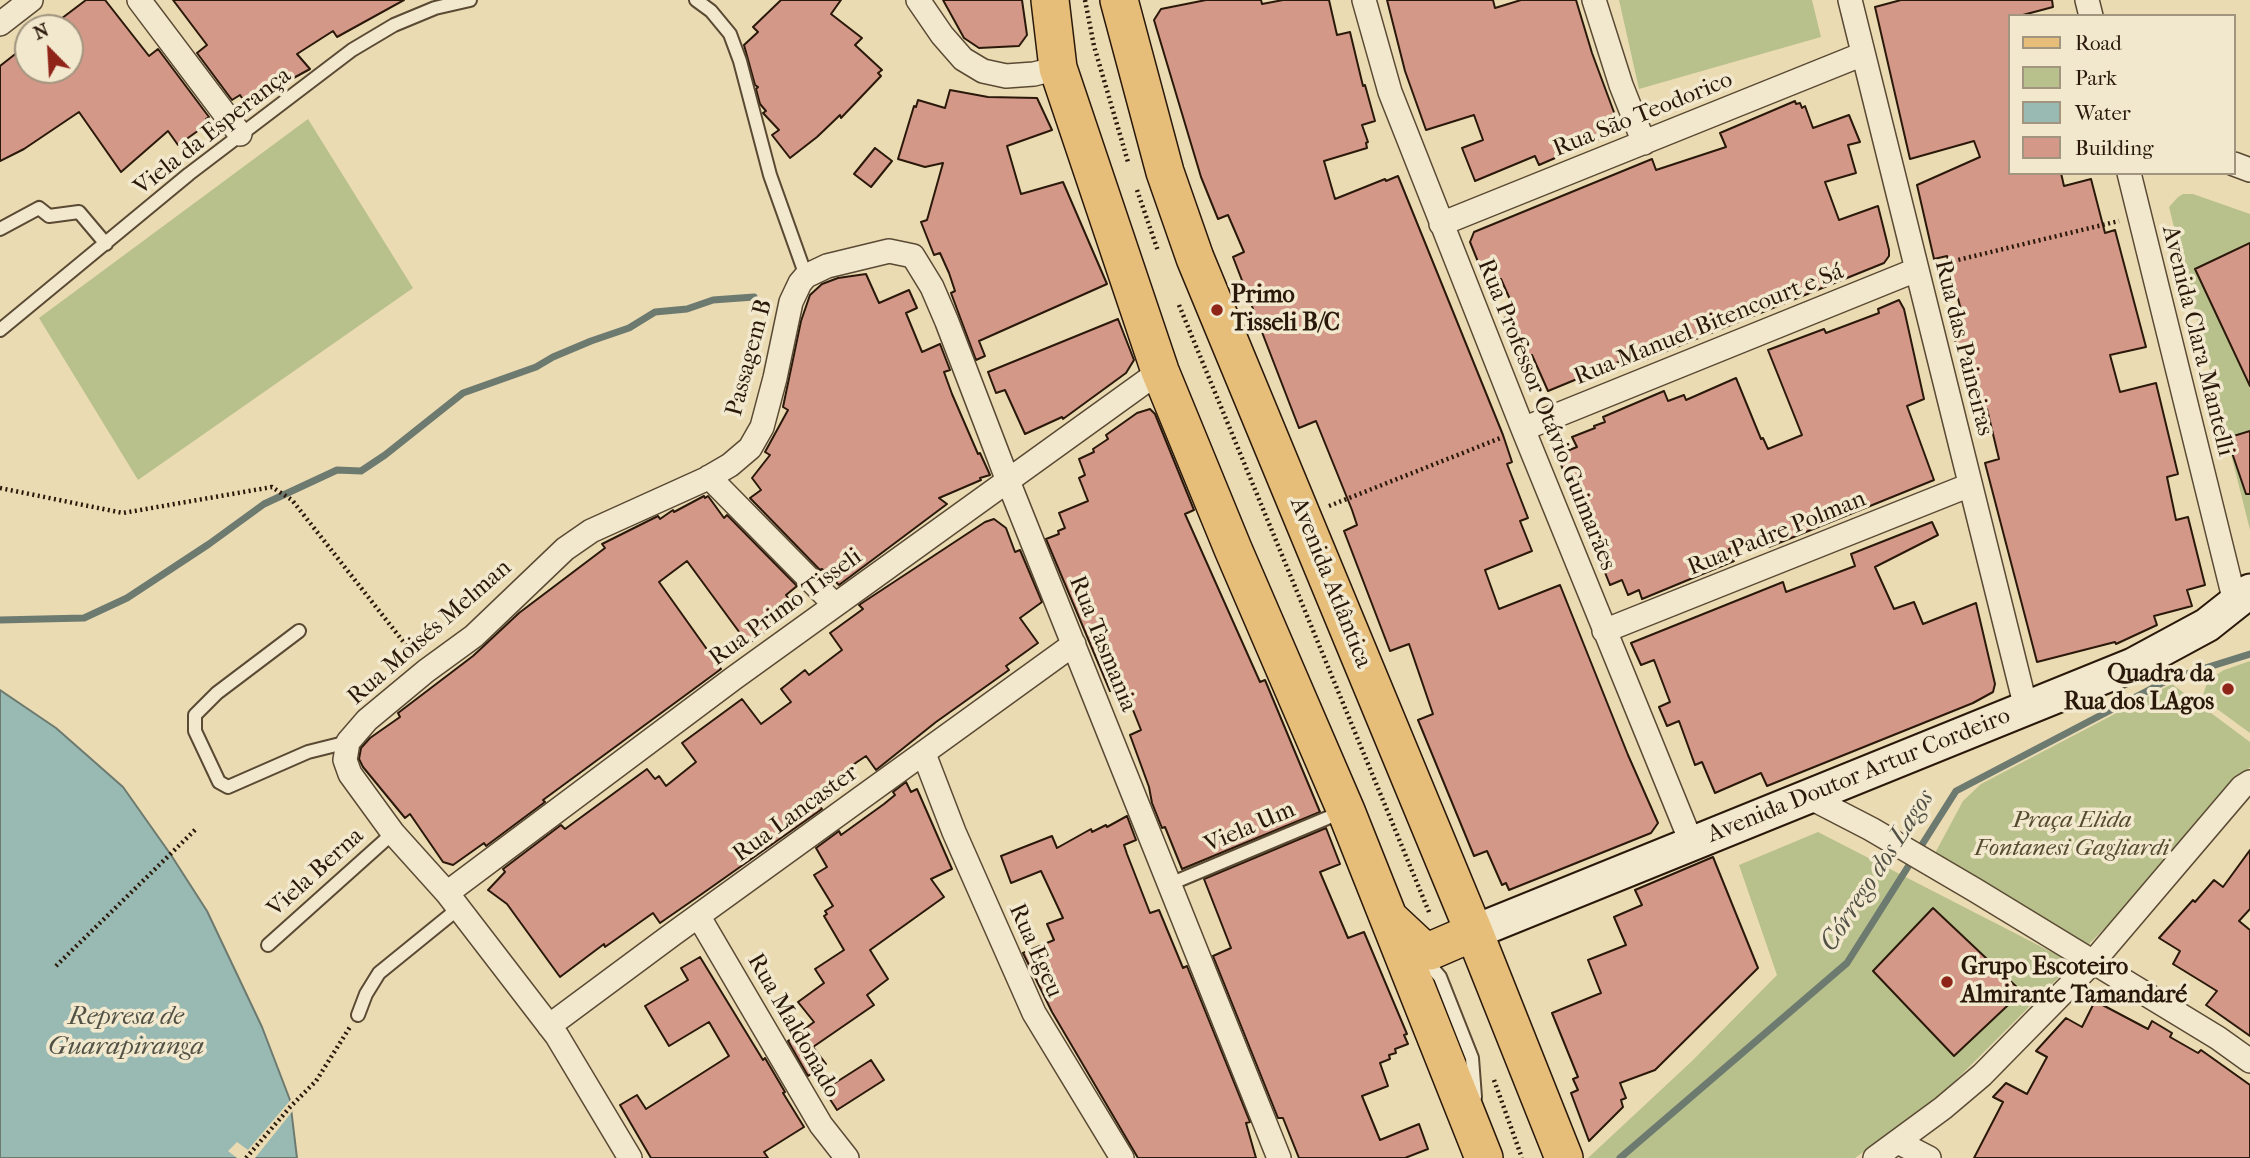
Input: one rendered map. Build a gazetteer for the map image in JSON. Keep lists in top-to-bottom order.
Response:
{
  "streets": {
    "main road": ["Avenida Atlântica"],
    "street": [
      "Rua São Teodorico",
      "Rua Manuel Bitencourt e Sá",
      "Avenida Clara Mantelli",
      "Rua das Paineiras",
      "Passagem B",
      "Rua Professor Otávio Guimarães",
      "Rua Padre Polman",
      "Rua Primo Tisseli",
      "Rua Moisés Melman",
      "Rua Tasmania",
      "Avenida Doutor Artur Cordeiro",
      "Rua Lancaster",
      "Rua Egeu",
      "Rua Maldonado"
    ],
    "lane": ["Viela da Esperança", "Viela Um", "Viela Berna"]
  },
  "crossings": [
    ["Rua São Teodorico", "Rua das Paineiras"],
    ["Rua São Teodorico", "Rua Professor Otávio Guimarães"],
    ["Rua Manuel Bitencourt e Sá", "Rua das Paineiras"],
    ["Rua Manuel Bitencourt e Sá", "Rua Professor Otávio Guimarães"],
    ["Avenida Clara Mantelli", "Avenida Doutor Artur Cordeiro"],
    ["Rua das Paineiras", "Rua Padre Polman"],
    ["Rua das Paineiras", "Avenida Doutor Artur Cordeiro"],
    ["Passagem B", "Rua Moisés Melman"],
    ["Passagem B", "Rua Tasmania"],
    ["Rua Professor Otávio Guimarães", "Rua Padre Polman"],
    ["Rua Professor Otávio Guimarães", "Avenida Doutor Artur Cordeiro"],
    ["Avenida Atlântica", "Avenida Doutor Artur Cordeiro"],
    ["Rua Primo Tisseli", "Rua Moisés Melman"],
    ["Rua Primo Tisseli", "Rua Tasmania"],
    ["Rua Moisés Melman", "Rua Lancaster"],
    ["Rua Moisés Melman", "Viela Berna"],
    ["Rua Tasmania", "Rua Lancaster"],
    ["Rua Tasmania", "Viela Um"],
    ["Rua Lancaster", "Rua Egeu"],
    ["Rua Lancaster", "Rua Maldonado"]
  ],
  "water": ["Córrego dos Lagos", "Represa de Guarapiranga"],
  "parks": ["Praça Elida Fontanesi Gagliardi"],
  "places": ["Primo Tisseli B/C", "Quadra da Rua dos LAgos", "Grupo Escoteiro Almirante Tamandaré"],
  "legend": [
    "Road",
    "Park",
    "Water",
    "Building"
  ],
  "north": "top left"
}
